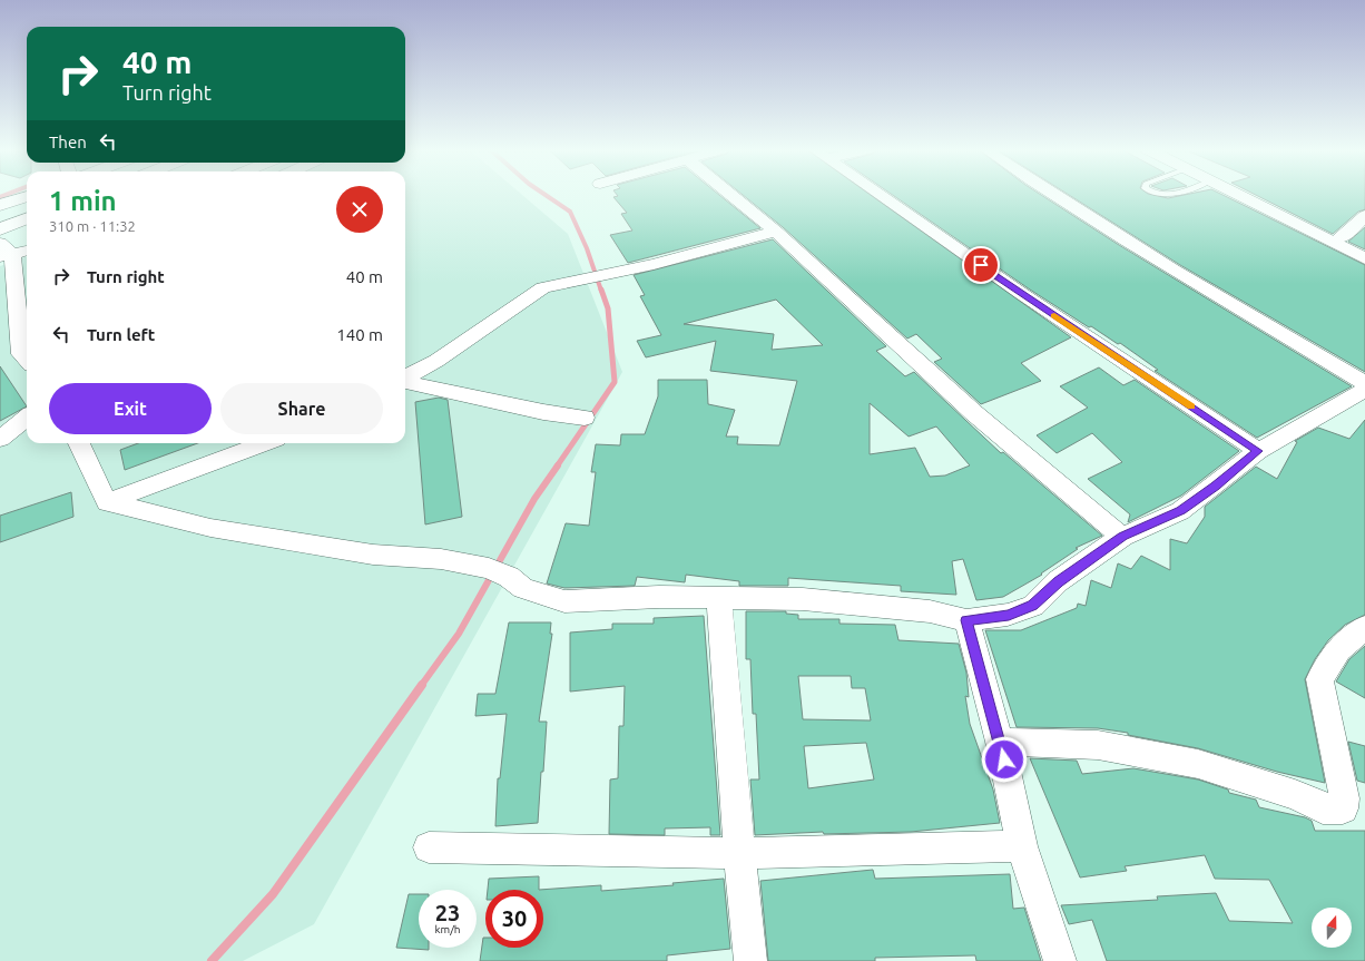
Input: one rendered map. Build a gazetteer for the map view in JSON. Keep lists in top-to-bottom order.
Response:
{
  "north": "top",
  "page": {
    "turn": ["40 m", "Turn right"],
    "then": "Then",
    "heading": ["1 min", "310 m · 11:32"],
    "list": [
      {
        "name": "Turn right",
        "value": "40 m"
      },
      {
        "name": "Turn left",
        "value": "140 m"
      }
    ],
    "buttons": ["Exit", "Share"],
    "speed": "23 km/h",
    "limit": "30"
  }
}
